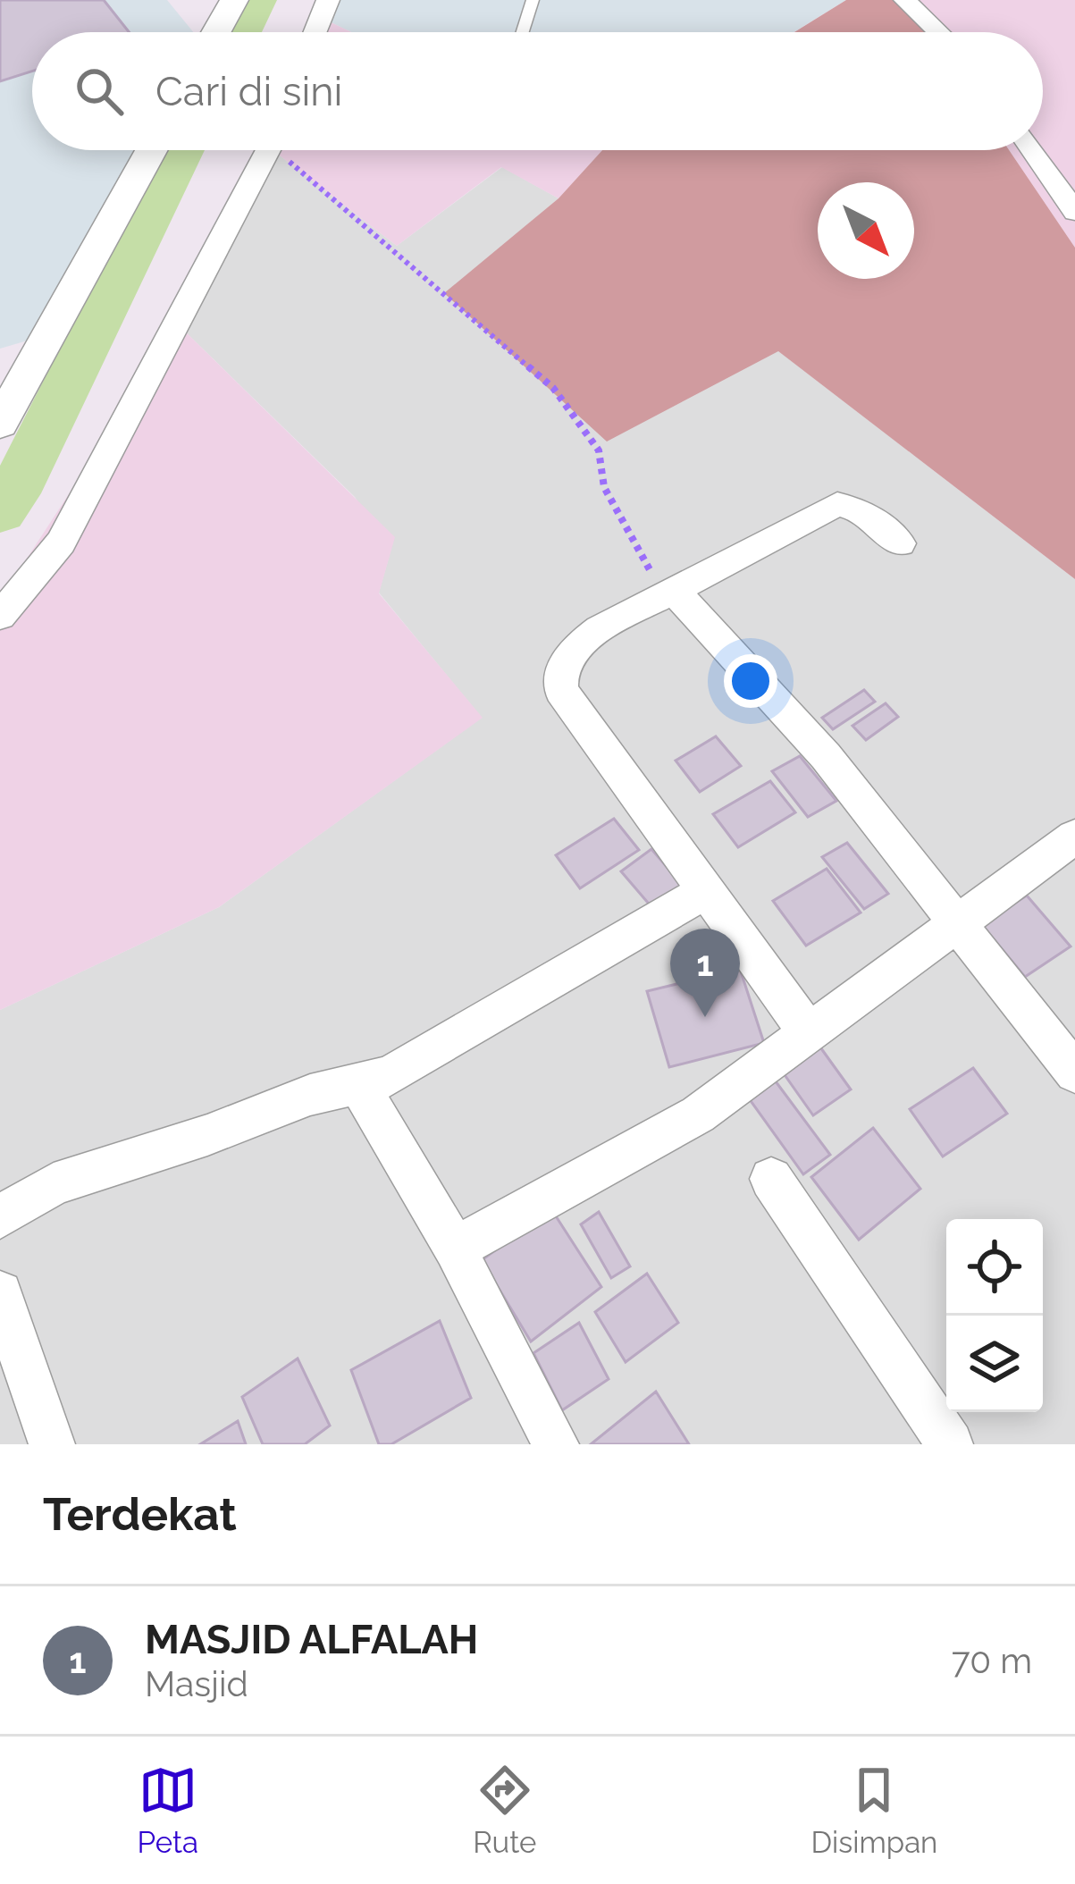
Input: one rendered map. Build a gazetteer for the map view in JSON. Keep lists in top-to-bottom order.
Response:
{
  "north": "bottom right",
  "page": {
    "search": "Cari di sini",
    "pins": "1",
    "heading": "Terdekat",
    "list": [
      {
        "mark": "1",
        "name": "MASJID ALFALAH",
        "note": "Masjid",
        "value": "70 m"
      }
    ],
    "nav": ["Peta", "Rute", "Disimpan"]
  }
}
